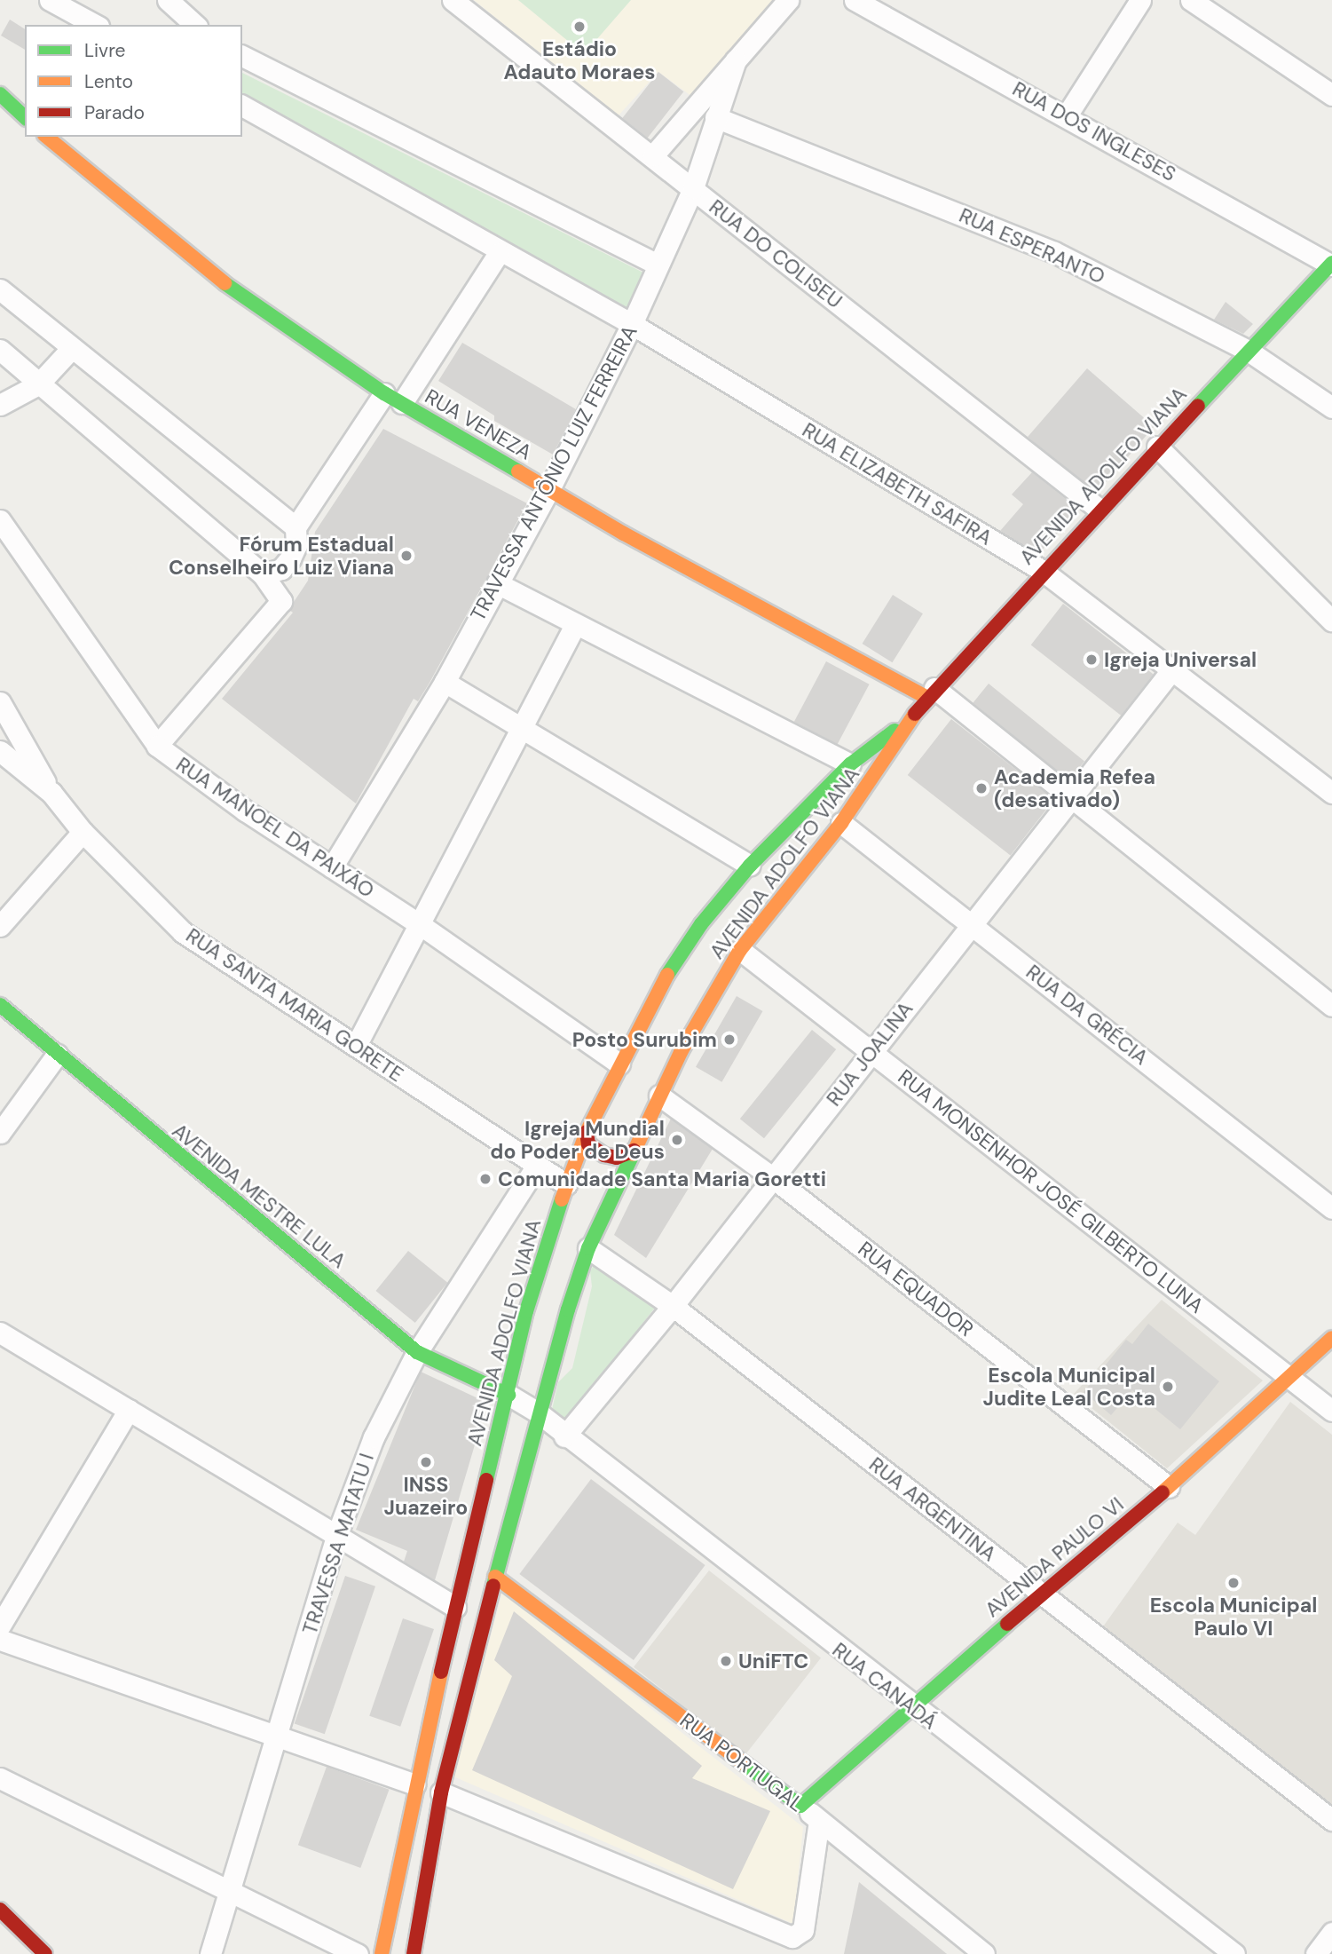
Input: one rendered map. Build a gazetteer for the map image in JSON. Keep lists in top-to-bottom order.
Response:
{
  "streets": {
    "main road": [
      "RUA VENEZA",
      "AVENIDA ADOLFO VIANA",
      "AVENIDA MESTRE LULA",
      "AVENIDA PAULO VI",
      "RUA PORTUGAL"
    ],
    "street": [
      "RUA DOS INGLESES",
      "RUA ESPERANTO",
      "RUA DO COLISEU",
      "TRAVESSA ANTÔNIO LUIZ FERREIRA",
      "RUA ELIZABETH SAFIRA",
      "RUA MANOEL DA PAIXÃO",
      "RUA SANTA MARIA GORETE",
      "RUA DA GRÉCIA",
      "RUA JOALINA",
      "RUA MONSENHOR JOSÉ GILBERTO LUNA",
      "RUA EQUADOR",
      "RUA ARGENTINA",
      "TRAVESSA MATATU I",
      "RUA CANADÁ"
    ]
  },
  "crossings": [
    ["RUA DOS INGLESES", "AVENIDA ADOLFO VIANA"],
    ["RUA ESPERANTO", "TRAVESSA ANTÔNIO LUIZ FERREIRA"],
    ["RUA ESPERANTO", "AVENIDA ADOLFO VIANA"],
    ["RUA DO COLISEU", "TRAVESSA ANTÔNIO LUIZ FERREIRA"],
    ["RUA DO COLISEU", "AVENIDA ADOLFO VIANA"],
    ["RUA VENEZA", "TRAVESSA ANTÔNIO LUIZ FERREIRA"],
    ["RUA VENEZA", "AVENIDA ADOLFO VIANA"],
    ["TRAVESSA ANTÔNIO LUIZ FERREIRA", "RUA ELIZABETH SAFIRA"],
    ["TRAVESSA ANTÔNIO LUIZ FERREIRA", "RUA MANOEL DA PAIXÃO"],
    ["AVENIDA ADOLFO VIANA", "RUA ELIZABETH SAFIRA"],
    ["AVENIDA ADOLFO VIANA", "RUA MANOEL DA PAIXÃO"],
    ["AVENIDA ADOLFO VIANA", "RUA SANTA MARIA GORETE"],
    ["AVENIDA ADOLFO VIANA", "RUA DA GRÉCIA"],
    ["AVENIDA ADOLFO VIANA", "RUA MONSENHOR JOSÉ GILBERTO LUNA"],
    ["AVENIDA ADOLFO VIANA", "AVENIDA MESTRE LULA"],
    ["AVENIDA ADOLFO VIANA", "RUA EQUADOR"],
    ["AVENIDA ADOLFO VIANA", "RUA ARGENTINA"],
    ["AVENIDA ADOLFO VIANA", "RUA CANADÁ"],
    ["AVENIDA ADOLFO VIANA", "RUA PORTUGAL"],
    ["RUA ELIZABETH SAFIRA", "RUA JOALINA"],
    ["RUA SANTA MARIA GORETE", "TRAVESSA MATATU I"],
    ["RUA DA GRÉCIA", "RUA JOALINA"],
    ["RUA JOALINA", "RUA MONSENHOR JOSÉ GILBERTO LUNA"],
    ["RUA JOALINA", "RUA EQUADOR"],
    ["RUA JOALINA", "RUA ARGENTINA"],
    ["RUA JOALINA", "RUA CANADÁ"],
    ["RUA MONSENHOR JOSÉ GILBERTO LUNA", "AVENIDA PAULO VI"],
    ["AVENIDA MESTRE LULA", "TRAVESSA MATATU I"],
    ["AVENIDA MESTRE LULA", "RUA CANADÁ"],
    ["RUA EQUADOR", "AVENIDA PAULO VI"],
    ["RUA ARGENTINA", "AVENIDA PAULO VI"],
    ["AVENIDA PAULO VI", "RUA CANADÁ"],
    ["AVENIDA PAULO VI", "RUA PORTUGAL"]
  ],
  "places": [
    "Estádio Adauto Moraes",
    "Fórum Estadual Conselheiro Luiz Viana",
    "Igreja Universal",
    "Academia Refea (desativado)",
    "Posto Surubim",
    "Igreja Mundial do Poder de Deus",
    "Comunidade Santa Maria Goretti",
    "Escola Municipal Judite Leal Costa",
    "INSS Juazeiro",
    "Escola Municipal Paulo VI",
    "UniFTC"
  ],
  "legend": ["Livre", "Lento", "Parado"]
}
